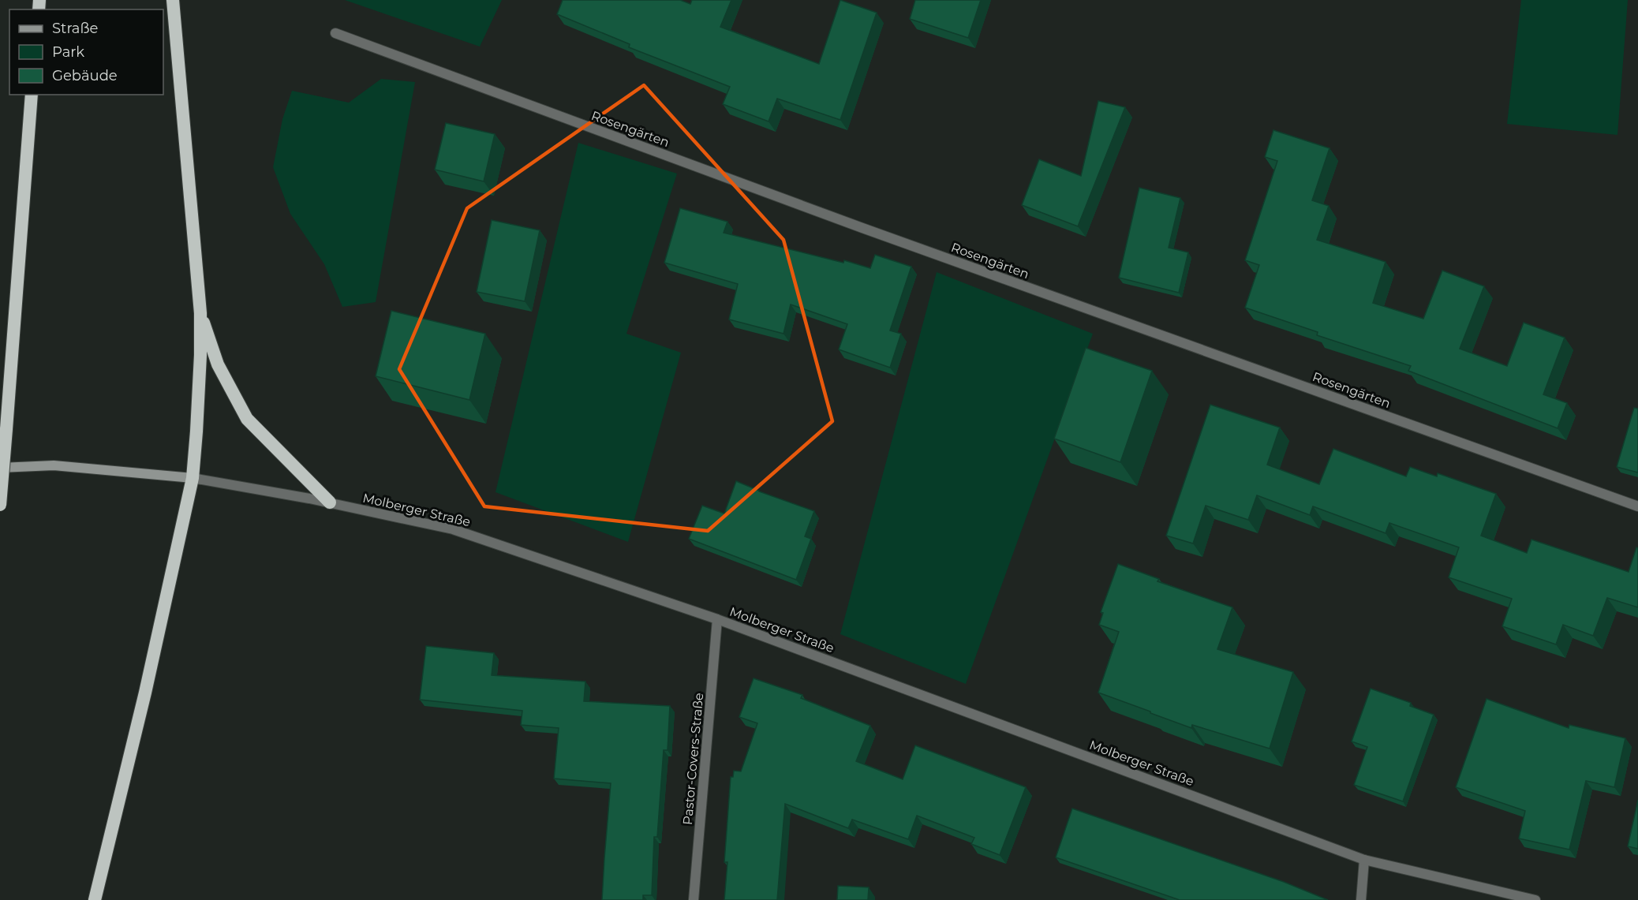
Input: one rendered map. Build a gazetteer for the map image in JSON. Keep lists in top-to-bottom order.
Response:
{
  "streets": {
    "main road": ["Molberger Straße"],
    "street": ["Rosengärten", "Pastor-Covers-Straße"]
  },
  "crossings": [
    ["Molberger Straße", "Pastor-Covers-Straße"]
  ],
  "legend": ["Straße", "Park", "Gebäude"]
}
